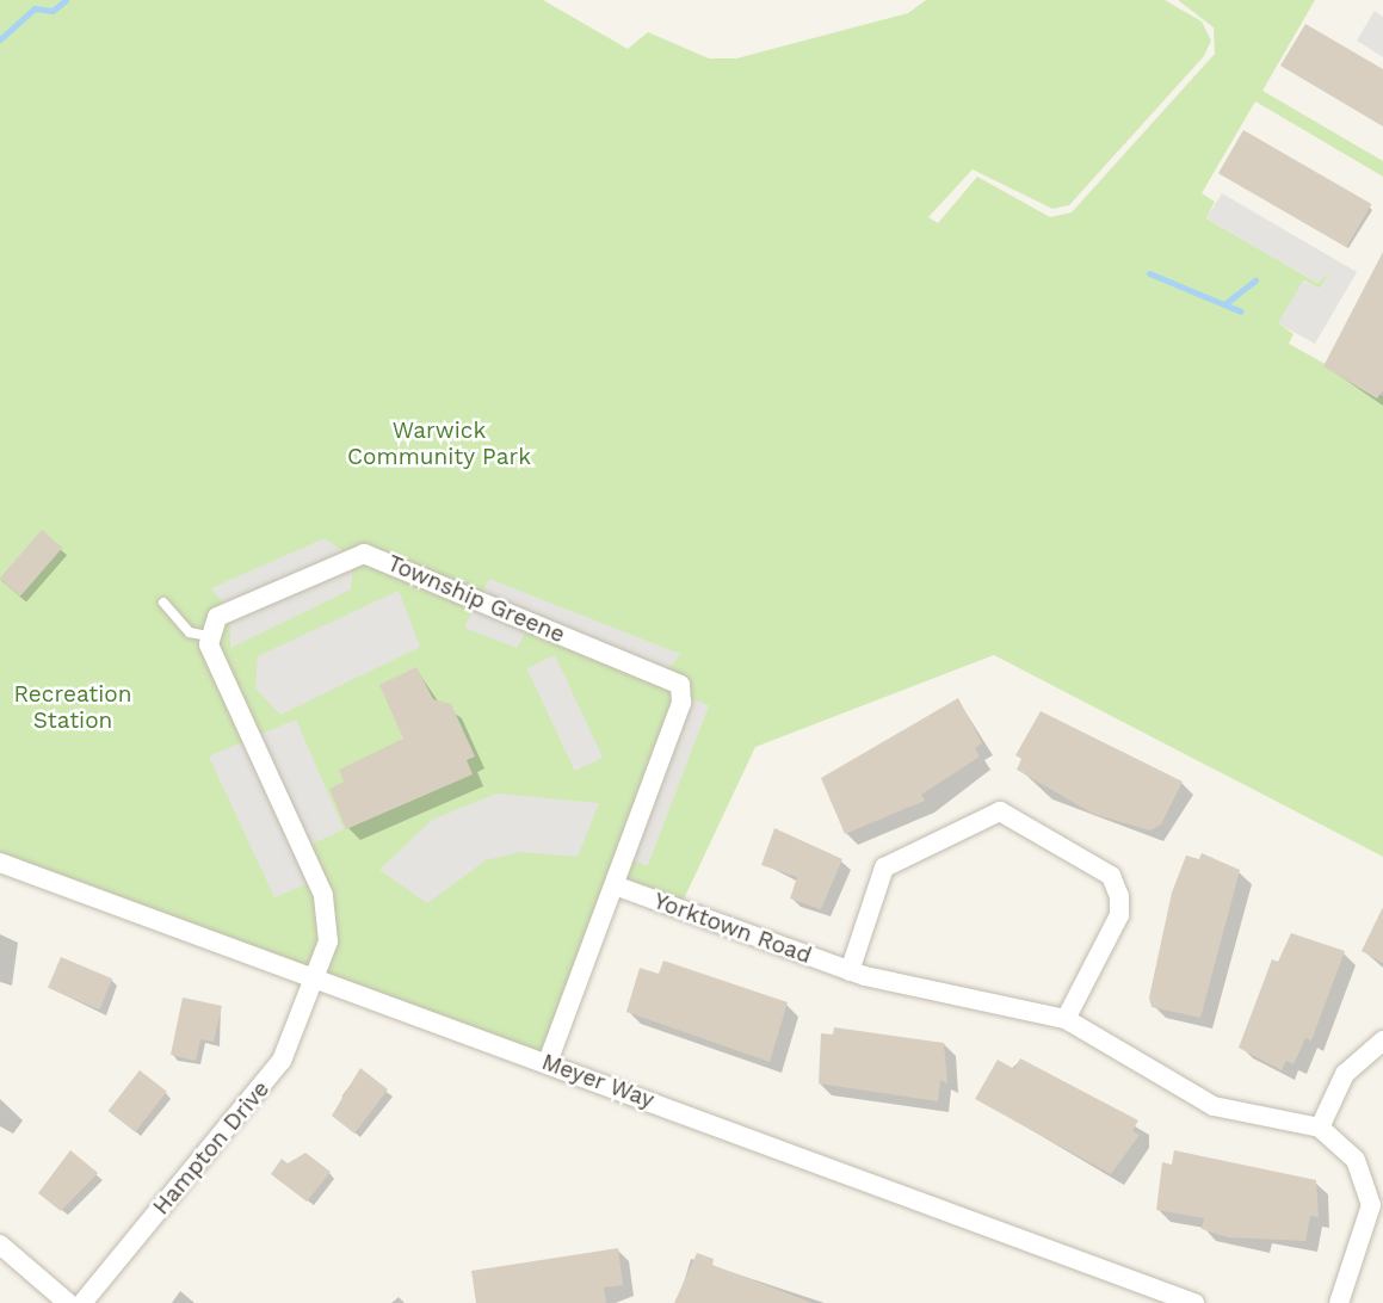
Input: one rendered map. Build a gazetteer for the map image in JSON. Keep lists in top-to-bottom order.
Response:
{
  "streets": {
    "street": [
      "Township Greene",
      "Yorktown Road",
      "Meyer Way",
      "Hampton Drive"
    ]
  },
  "crossings": [
    ["Township Greene", "Yorktown Road"],
    ["Township Greene", "Meyer Way"],
    ["Meyer Way", "Hampton Drive"]
  ],
  "parks": ["Warwick Community Park", "Recreation Station"]
}
